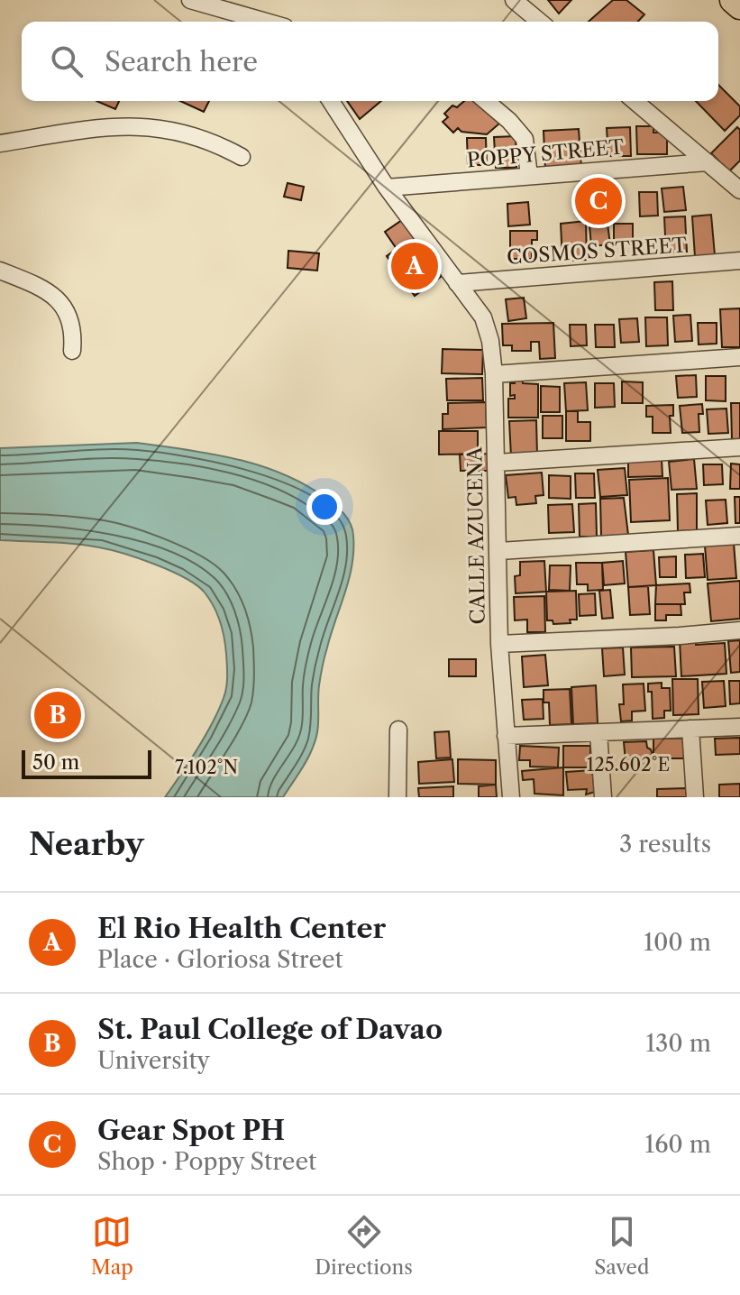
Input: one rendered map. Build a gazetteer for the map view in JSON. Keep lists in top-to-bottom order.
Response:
{
  "streets": {
    "street": ["POPPY STREET", "COSMOS STREET", "CALLE AZUCENA"]
  },
  "crossings": [
    ["POPPY STREET", "CALLE AZUCENA"],
    ["COSMOS STREET", "CALLE AZUCENA"]
  ],
  "scale_bar": "50 m",
  "page": {
    "search": "Search here",
    "pins": ["C", "A", "B"],
    "scale": "50 m",
    "heading": ["Nearby", "3 results"],
    "list": [
      {
        "mark": "A",
        "name": "El Rio Health Center",
        "note": "Place · Gloriosa Street",
        "value": "100 m"
      },
      {
        "mark": "B",
        "name": "St. Paul College of Davao",
        "note": "University",
        "value": "130 m"
      },
      {
        "mark": "C",
        "name": "Gear Spot PH",
        "note": "Shop · Poppy Street",
        "value": "160 m"
      }
    ],
    "nav": ["Map", "Directions", "Saved"]
  },
  "coordinates": ["125.602°E", "7.102°N"]
}
